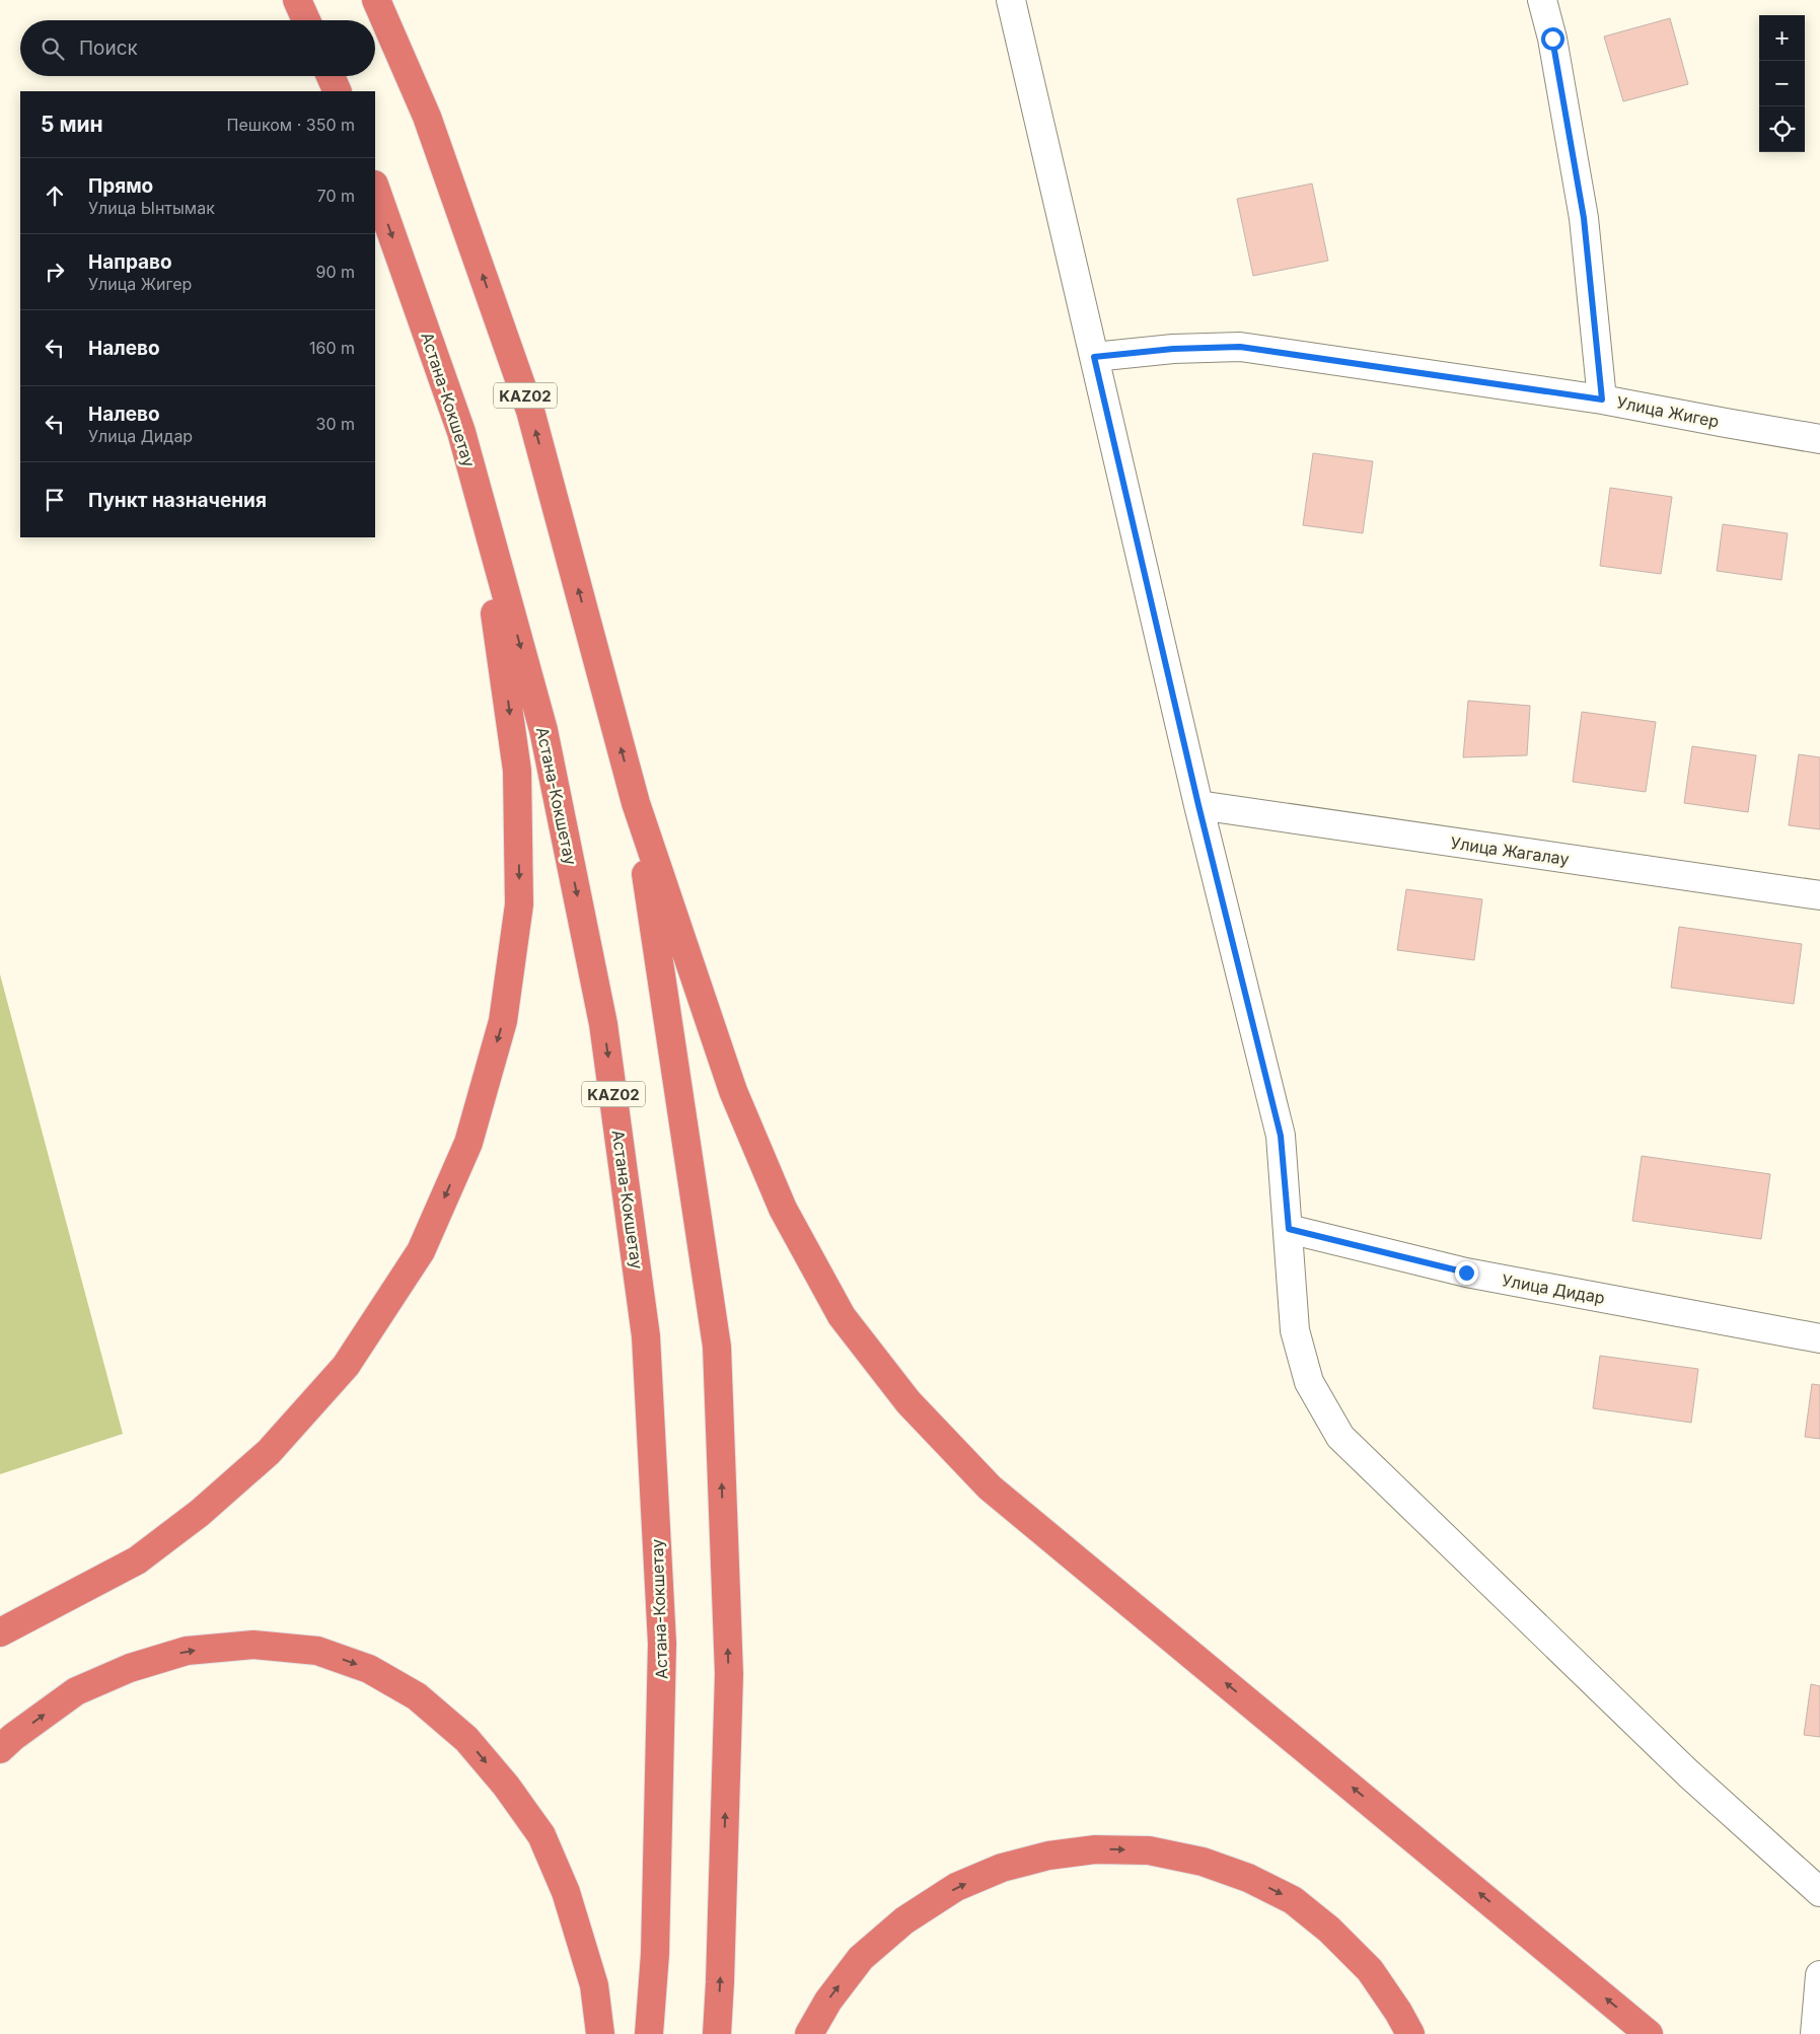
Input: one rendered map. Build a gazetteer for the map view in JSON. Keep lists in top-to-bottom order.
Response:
{
  "streets": {
    "highway": ["KАZ02", "Астана-Кокшетау"],
    "street": ["Улица Жигер", "Улица Жагалау", "Улица Дидар"]
  },
  "page": {
    "map_buttons": ["+", "−"],
    "search": "Поиск",
    "heading": ["5 мин", "Пешком · 350 m"],
    "list": [
      ["Прямо", "Улица Ынтымак", "70 m"],
      ["Направо", "Улица Жигер", "90 m"],
      ["Налево", "160 m"],
      ["Налево", "Улица Дидар", "30 m"],
      "Пункт назначения"
    ]
  }
}
